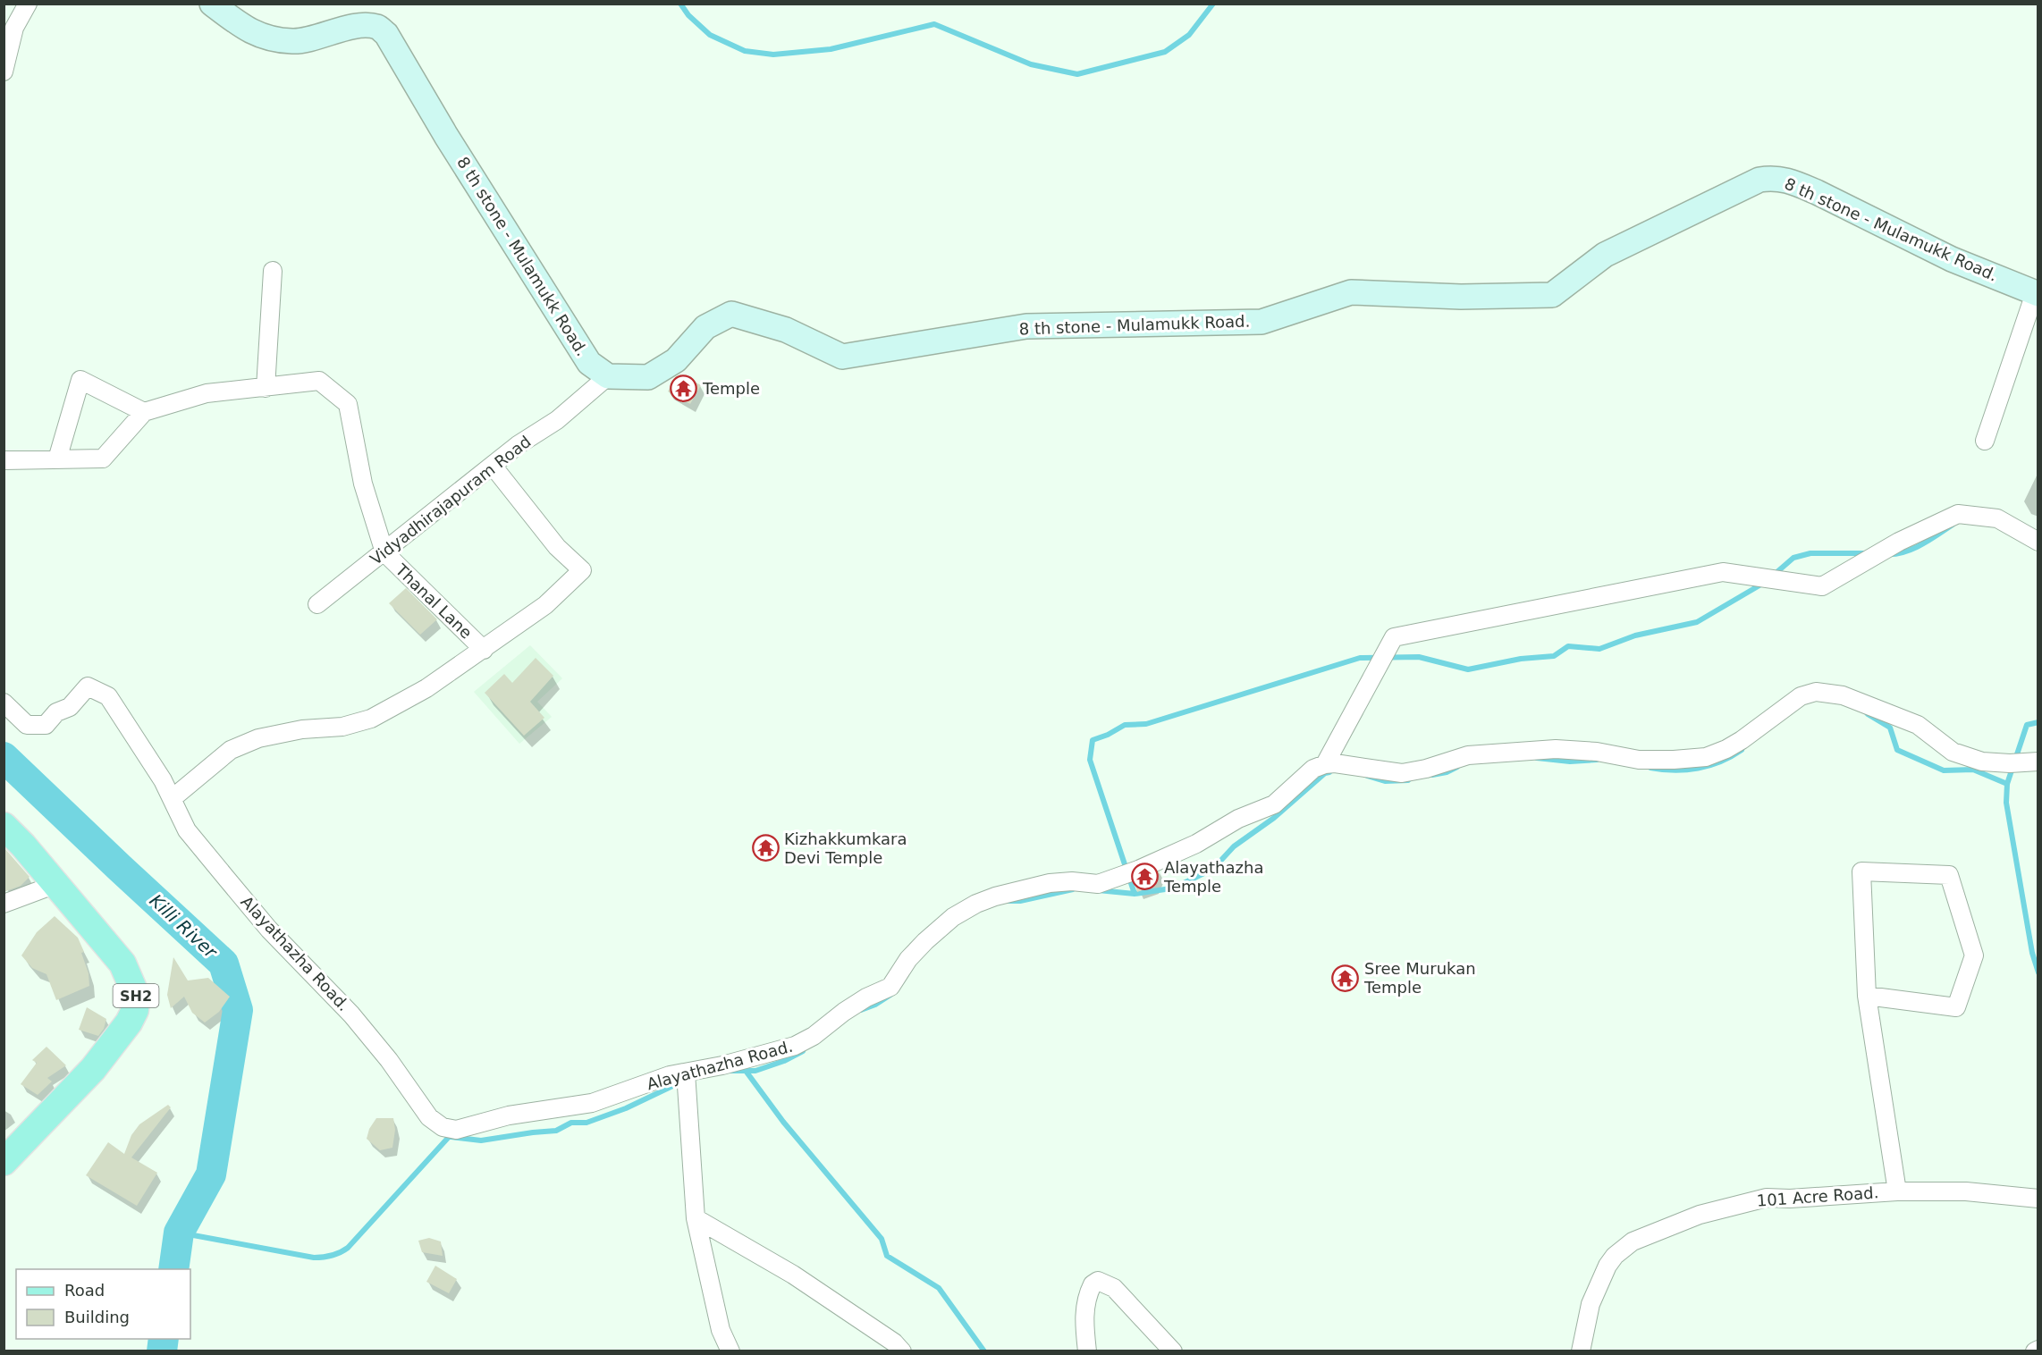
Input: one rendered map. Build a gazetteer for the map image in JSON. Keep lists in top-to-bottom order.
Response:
{
  "streets": {
    "main road": ["8 th stone - Mulamukk Road.", "SH2"],
    "street": [
      "Vidyadhirajapuram Road",
      "Thanal Lane",
      "Alayathazha Road.",
      "101 Acre Road."
    ]
  },
  "crossings": [
    ["8 th stone - Mulamukk Road.", "Vidyadhirajapuram Road"],
    ["Vidyadhirajapuram Road", "Thanal Lane"]
  ],
  "water": ["Killi River"],
  "places": {
    "temple": [
      "Temple",
      "Kizhakkumkara Devi Temple",
      "Alayathazha Temple",
      "Sree Murukan Temple"
    ]
  },
  "legend": ["Road", "Building"]
}
